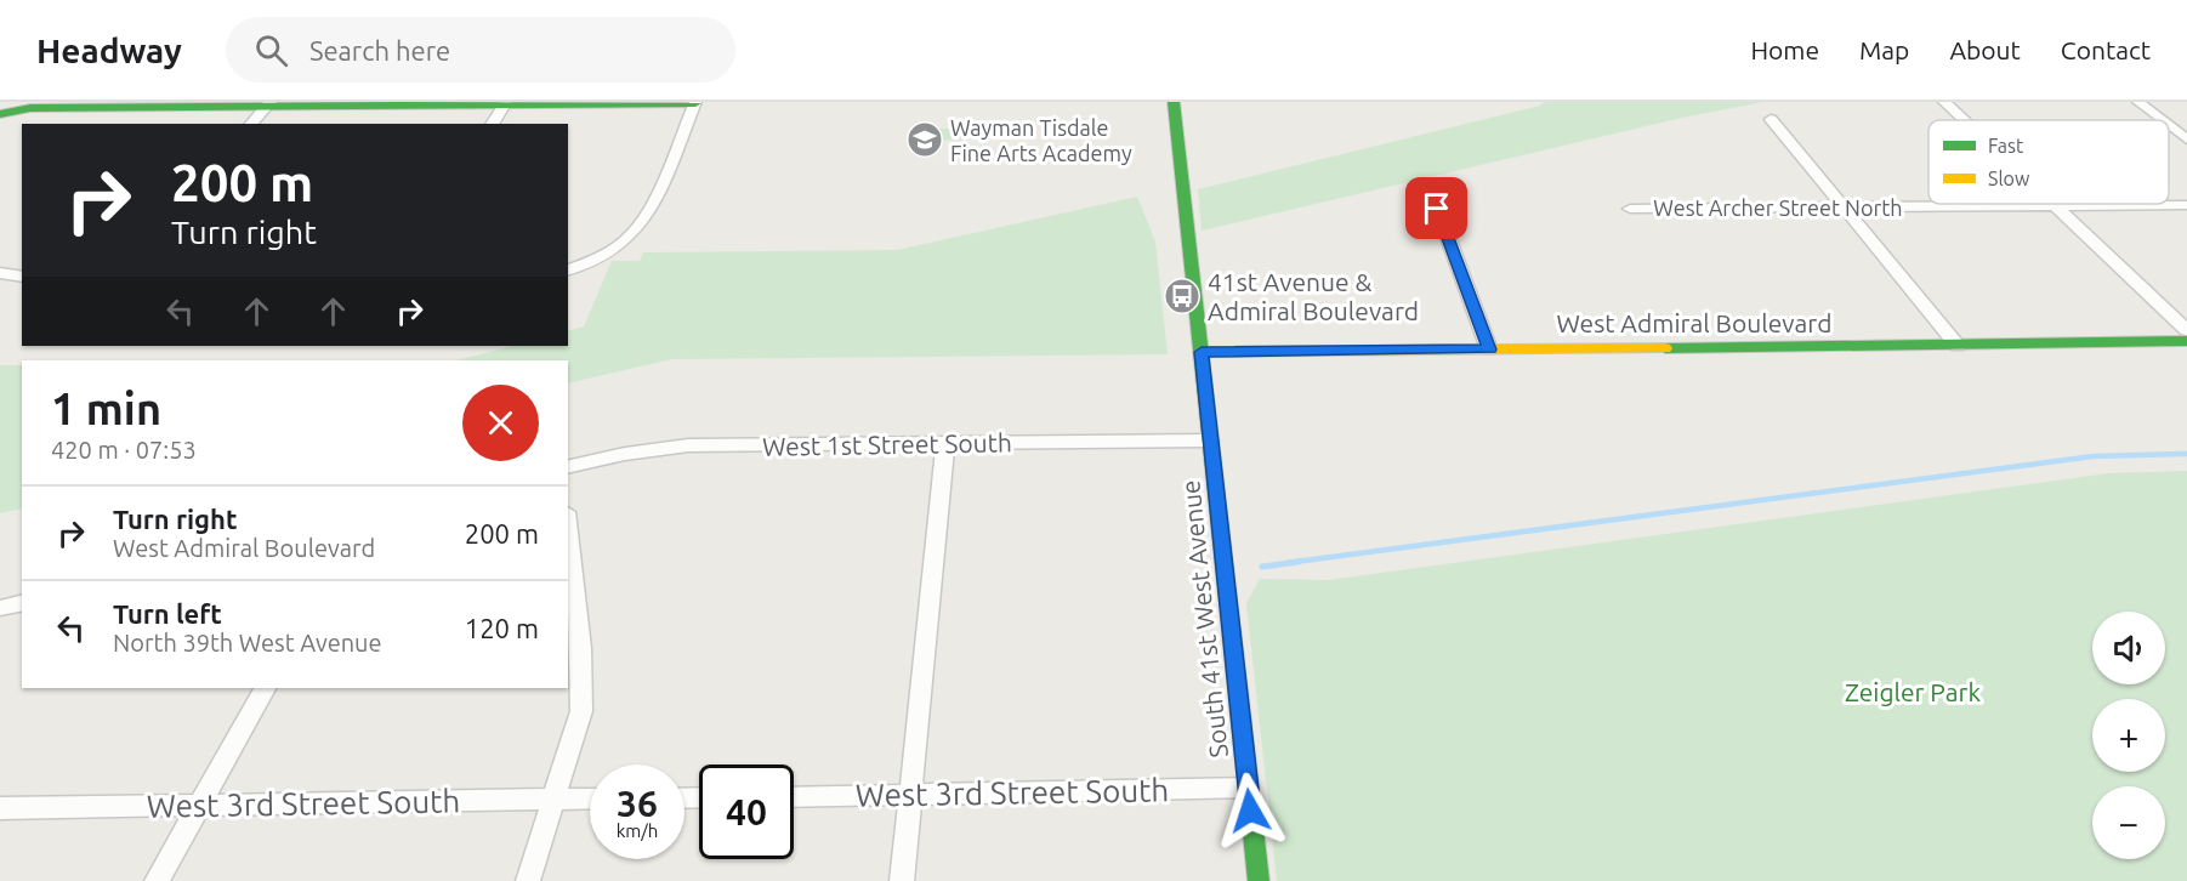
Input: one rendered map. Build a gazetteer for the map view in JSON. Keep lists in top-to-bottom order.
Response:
{
  "streets": {
    "street": [
      "West Archer Street North",
      "West Admiral Boulevard",
      "West 1st Street South",
      "South 41st West Avenue",
      "West 3rd Street South"
    ]
  },
  "crossings": [
    ["West Admiral Boulevard", "South 41st West Avenue"],
    ["West 1st Street South", "South 41st West Avenue"],
    ["South 41st West Avenue", "West 3rd Street South"]
  ],
  "parks": ["Zeigler Park"],
  "places": {
    "school or university": ["Wayman Tisdale Fine Arts Academy"],
    "bus stop": ["41st Avenue & Admiral Boulevard"]
  },
  "legend": ["Fast", "Slow"],
  "page": {
    "header": "Headway",
    "search": "Search here",
    "nav": [
      "Home",
      "Map",
      "About",
      "Contact"
    ],
    "turn": ["200 m", "Turn right"],
    "heading": ["1 min", "420 m · 07:53"],
    "list": [
      {
        "name": "Turn right",
        "note": "West Admiral Boulevard",
        "value": "200 m"
      },
      {
        "name": "Turn left",
        "note": "North 39th West Avenue",
        "value": "120 m"
      }
    ],
    "map_buttons": ["+", "−"],
    "speed": "36 km/h",
    "limit": "40"
  }
}
